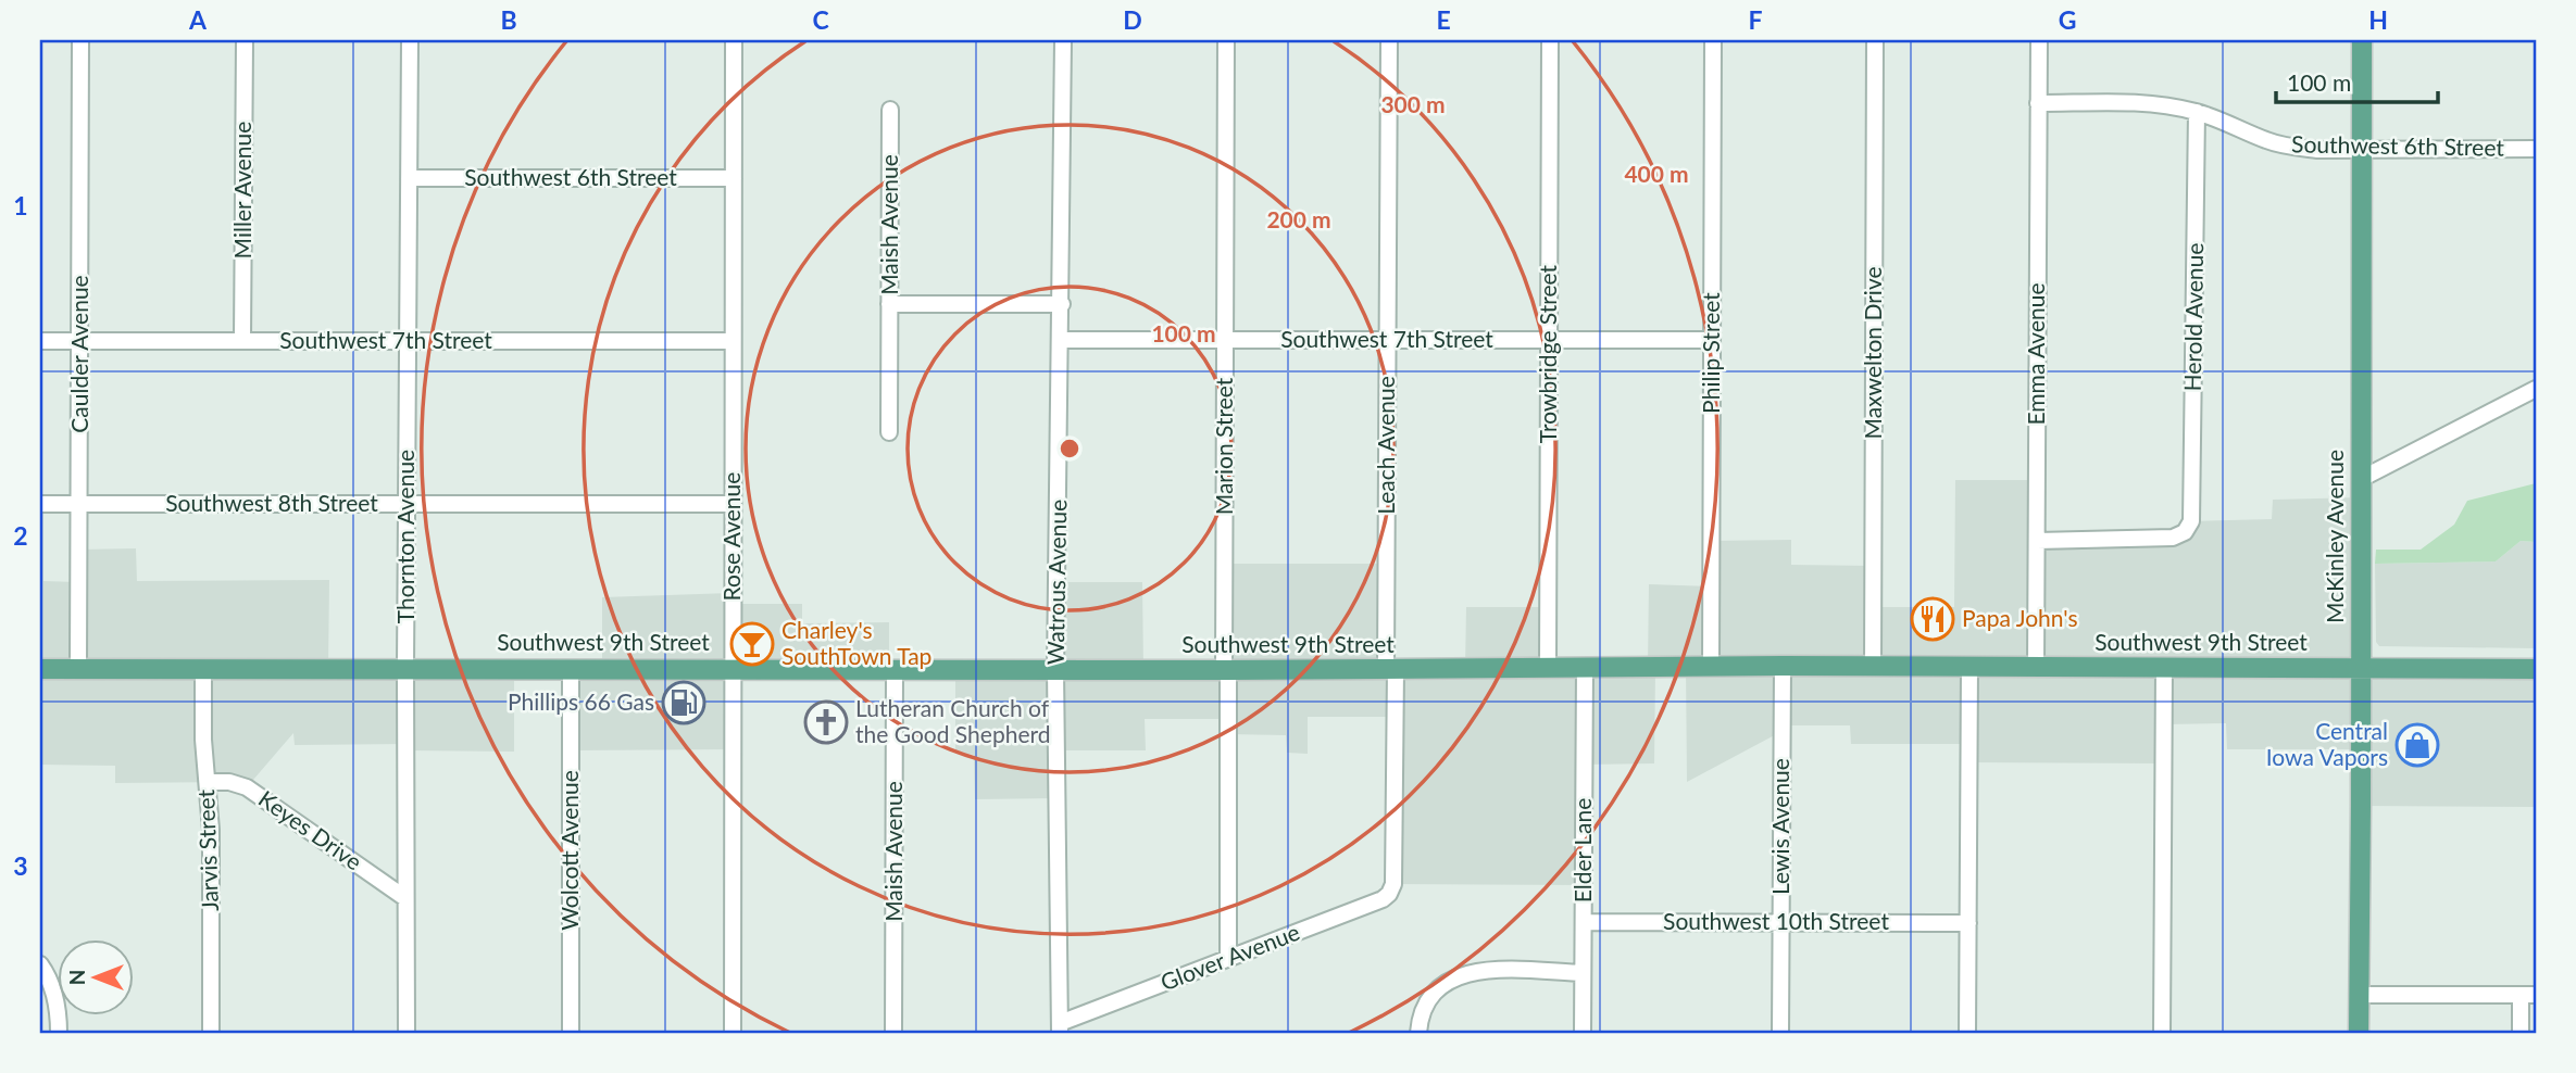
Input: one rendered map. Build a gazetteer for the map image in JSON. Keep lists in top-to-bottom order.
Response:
{
  "streets": {
    "main road": ["McKinley Avenue", "Southwest 9th Street"],
    "street": [
      "Southwest 6th Street",
      "Miller Avenue",
      "Maish Avenue",
      "Herold Avenue",
      "Southwest 7th Street",
      "Philip Street",
      "Maxwelton Drive",
      "Caulder Avenue",
      "Trowbridge Street",
      "Emma Avenue",
      "Leach Avenue",
      "Marion Street",
      "Southwest 8th Street",
      "Thornton Avenue",
      "Rose Avenue",
      "Watrous Avenue",
      "Lewis Avenue",
      "Keyes Drive",
      "Jarvis Street",
      "Wolcott Avenue",
      "Elder Lane",
      "Southwest 10th Street",
      "Glover Avenue"
    ]
  },
  "crossings": [
    ["Southwest 6th Street", "Herold Avenue"],
    ["Southwest 6th Street", "Emma Avenue"],
    ["Southwest 6th Street", "Thornton Avenue"],
    ["Southwest 6th Street", "Rose Avenue"],
    ["Southwest 6th Street", "McKinley Avenue"],
    ["Miller Avenue", "Southwest 7th Street"],
    ["Maish Avenue", "Southwest 9th Street"],
    ["Herold Avenue", "Emma Avenue"],
    ["Southwest 7th Street", "Philip Street"],
    ["Southwest 7th Street", "Caulder Avenue"],
    ["Southwest 7th Street", "Trowbridge Street"],
    ["Southwest 7th Street", "Leach Avenue"],
    ["Southwest 7th Street", "Marion Street"],
    ["Southwest 7th Street", "Thornton Avenue"],
    ["Southwest 7th Street", "Rose Avenue"],
    ["Southwest 7th Street", "Watrous Avenue"],
    ["Philip Street", "Southwest 9th Street"],
    ["Maxwelton Drive", "Southwest 9th Street"],
    ["Caulder Avenue", "Southwest 8th Street"],
    ["Caulder Avenue", "Southwest 9th Street"],
    ["Trowbridge Street", "Southwest 9th Street"],
    ["Emma Avenue", "Southwest 9th Street"],
    ["Leach Avenue", "Southwest 9th Street"],
    ["Leach Avenue", "Glover Avenue"],
    ["Marion Street", "Southwest 9th Street"],
    ["Marion Street", "Glover Avenue"],
    ["Southwest 8th Street", "Thornton Avenue"],
    ["Southwest 8th Street", "Rose Avenue"],
    ["Thornton Avenue", "Southwest 9th Street"],
    ["Thornton Avenue", "Keyes Drive"],
    ["Rose Avenue", "Southwest 9th Street"],
    ["McKinley Avenue", "Southwest 9th Street"],
    ["Watrous Avenue", "Southwest 9th Street"],
    ["Watrous Avenue", "Glover Avenue"],
    ["Southwest 9th Street", "Lewis Avenue"],
    ["Southwest 9th Street", "Jarvis Street"],
    ["Southwest 9th Street", "Wolcott Avenue"],
    ["Southwest 9th Street", "Elder Lane"],
    ["Lewis Avenue", "Southwest 10th Street"],
    ["Keyes Drive", "Jarvis Street"],
    ["Elder Lane", "Southwest 10th Street"]
  ],
  "places": {
    "restaurant": ["Papa John's"],
    "bar": ["Charley's SouthTown Tap"],
    "fuel station": ["Phillips 66 Gas"],
    "church": ["Lutheran Church of the Good Shepherd"],
    "shop": ["Central Iowa Vapors"]
  },
  "scale_bar": "100 m",
  "north": "left",
  "grid": {
    "columns": [
      "A",
      "B",
      "C",
      "D",
      "E",
      "F",
      "G",
      "H"
    ],
    "rows": ["1", "2", "3"]
  },
  "rings": [
    "300 m",
    "400 m",
    "200 m",
    "100 m"
  ]
}
